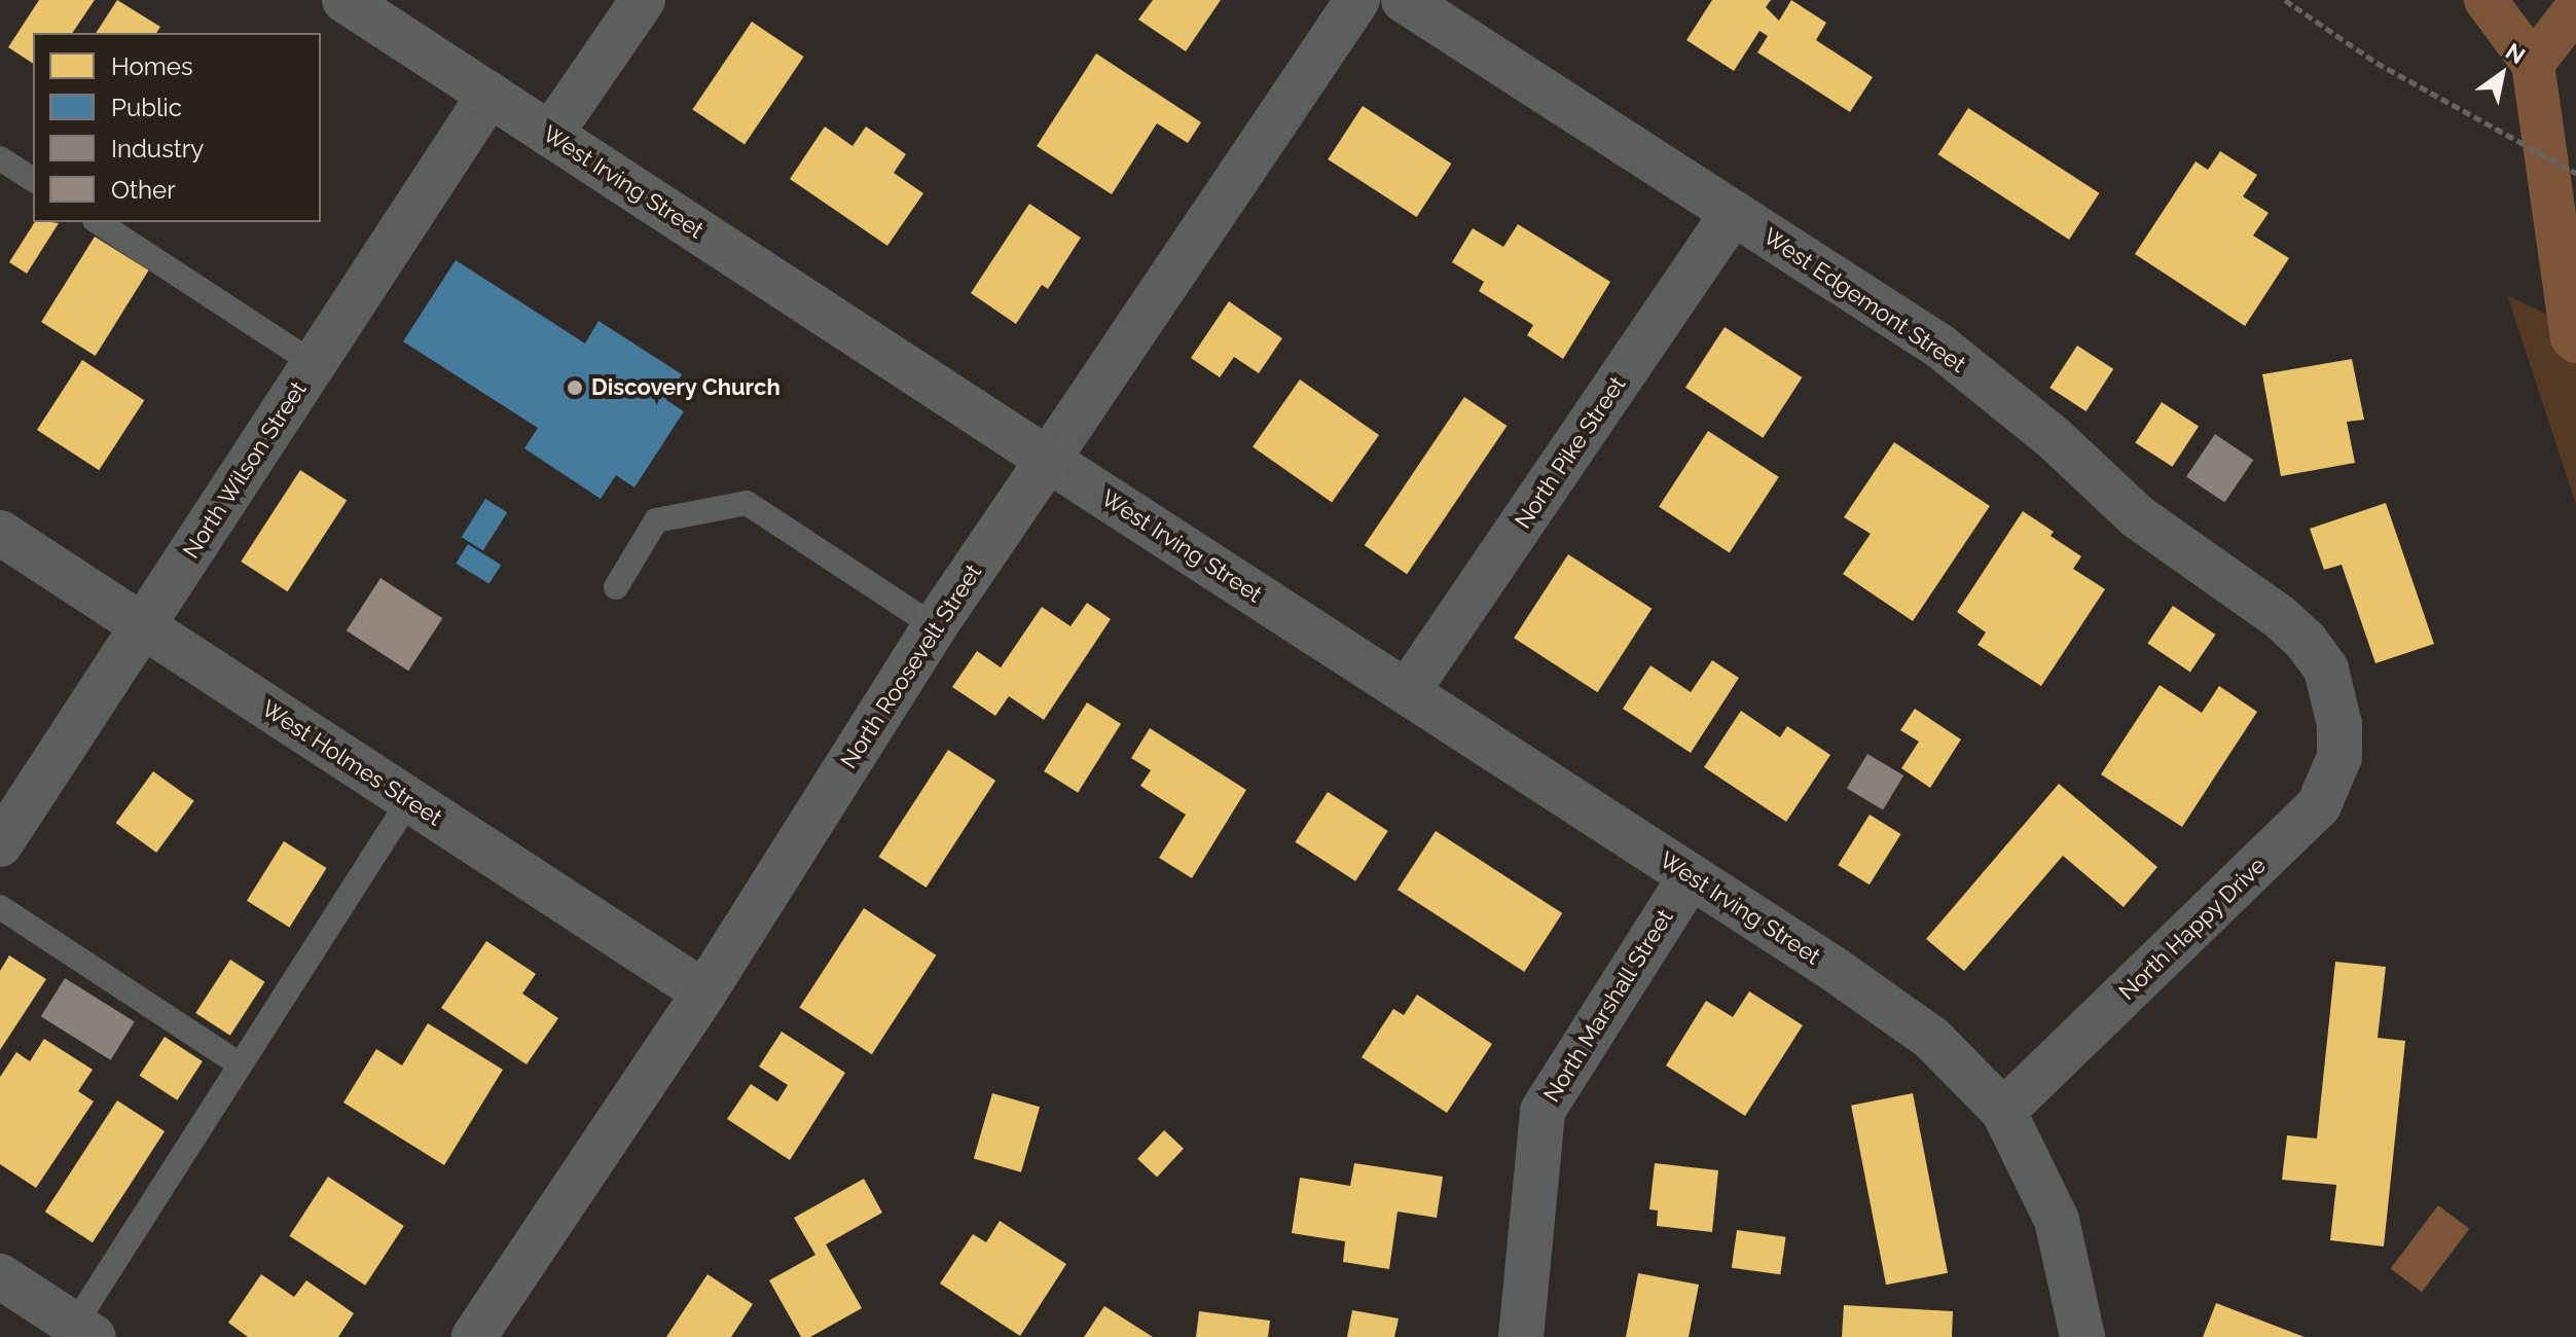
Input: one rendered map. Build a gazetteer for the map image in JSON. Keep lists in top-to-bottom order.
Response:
{
  "streets": {
    "street": [
      "West Irving Street",
      "West Edgemont Street",
      "North Pike Street",
      "North Wilson Street",
      "North Roosevelt Street",
      "West Holmes Street",
      "North Happy Drive",
      "North Marshall Street"
    ]
  },
  "crossings": [
    ["West Irving Street", "North Pike Street"],
    ["West Irving Street", "North Wilson Street"],
    ["West Irving Street", "North Roosevelt Street"],
    ["West Irving Street", "North Happy Drive"],
    ["West Irving Street", "North Marshall Street"],
    ["West Edgemont Street", "North Pike Street"],
    ["West Edgemont Street", "North Happy Drive"],
    ["North Wilson Street", "West Holmes Street"],
    ["North Roosevelt Street", "West Holmes Street"]
  ],
  "places": ["Discovery Church"],
  "legend": [
    "Homes",
    "Public",
    "Industry",
    "Other"
  ],
  "north": "top right"
}
